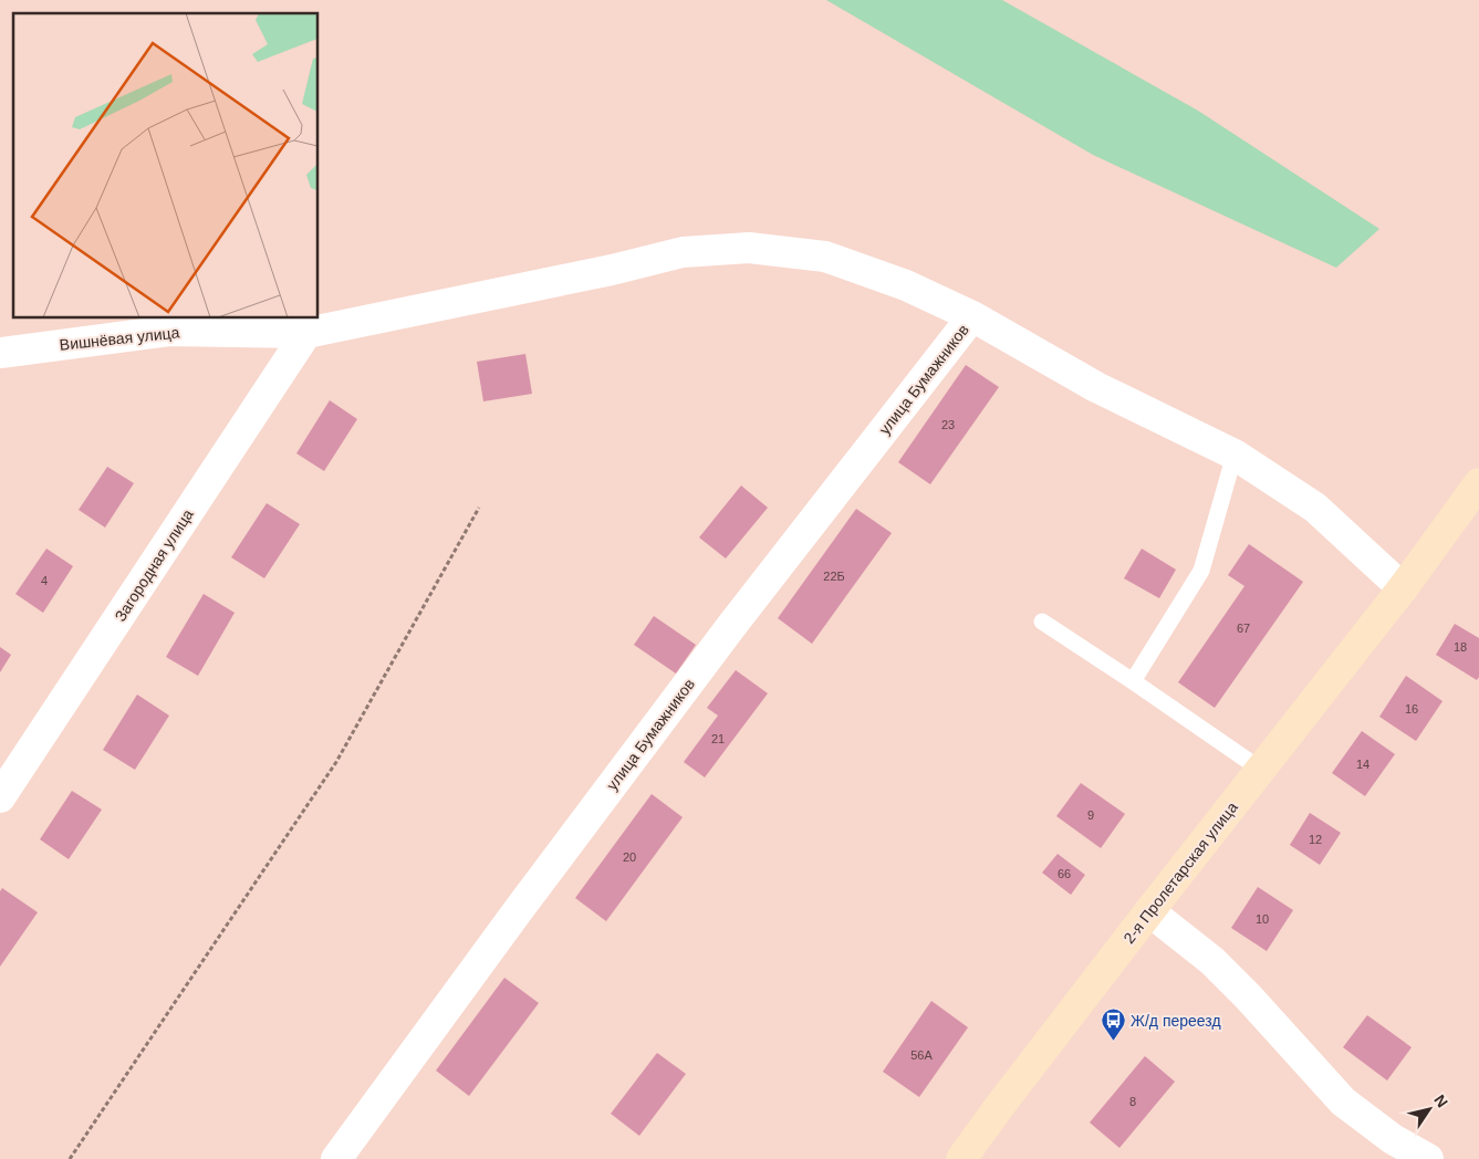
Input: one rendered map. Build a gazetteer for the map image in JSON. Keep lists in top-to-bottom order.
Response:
{
  "streets": {
    "main road": ["2-я Пролетарская улица"],
    "street": ["Вишнёвая улица", "улица Бумажников", "Загородная улица"]
  },
  "crossings": [
    ["Вишнёвая улица", "улица Бумажников"],
    ["Вишнёвая улица", "Загородная улица"],
    ["Вишнёвая улица", "2-я Пролетарская улица"]
  ],
  "places": {
    "bus stop": ["Ж/д переезд"]
  },
  "house_numbers": [
    "23",
    "22Б",
    "4",
    "67",
    "18",
    "16",
    "21",
    "14",
    "9",
    "12",
    "20",
    "66",
    "10",
    "56А",
    "8"
  ],
  "north": "top right"
}
